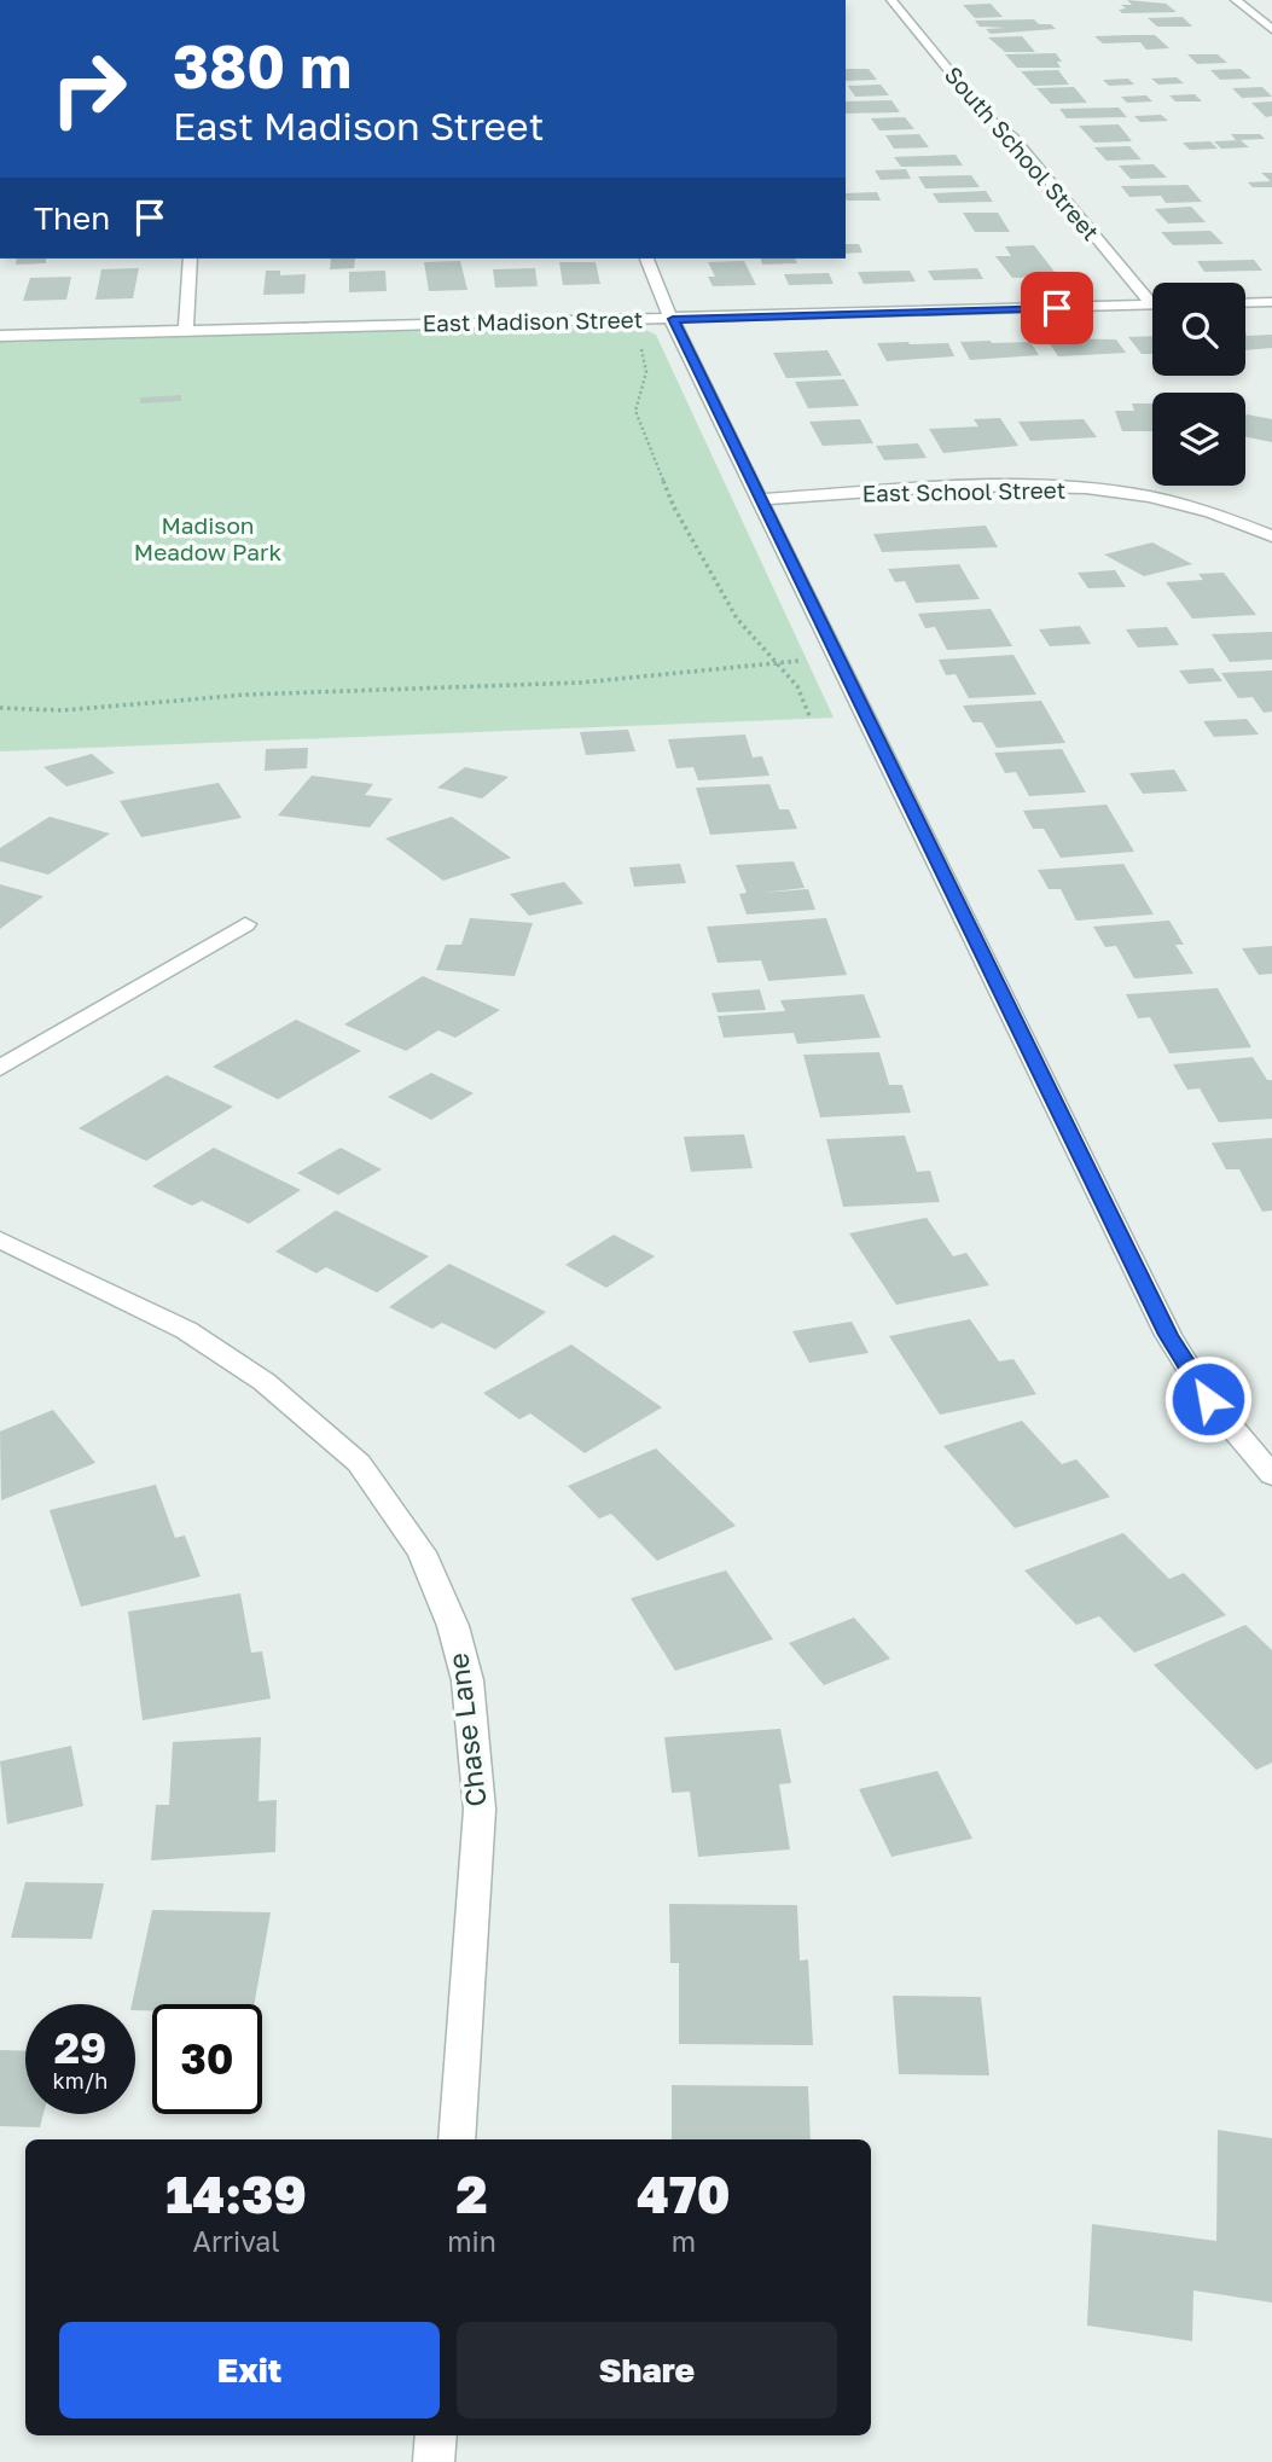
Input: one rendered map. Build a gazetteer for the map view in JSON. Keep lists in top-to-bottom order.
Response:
{
  "streets": {
    "street": [
      "South School Street",
      "East Madison Street",
      "East School Street",
      "Chase Lane"
    ]
  },
  "parks": ["Madison Meadow Park"],
  "page": {
    "turn": ["380 m", "East Madison Street"],
    "then": "Then",
    "speed": "29 km/h",
    "limit": "30",
    "eta": [
      "14:39",
      "Arrival",
      "2",
      "min",
      "470",
      "m"
    ],
    "buttons": ["Exit", "Share"]
  }
}
